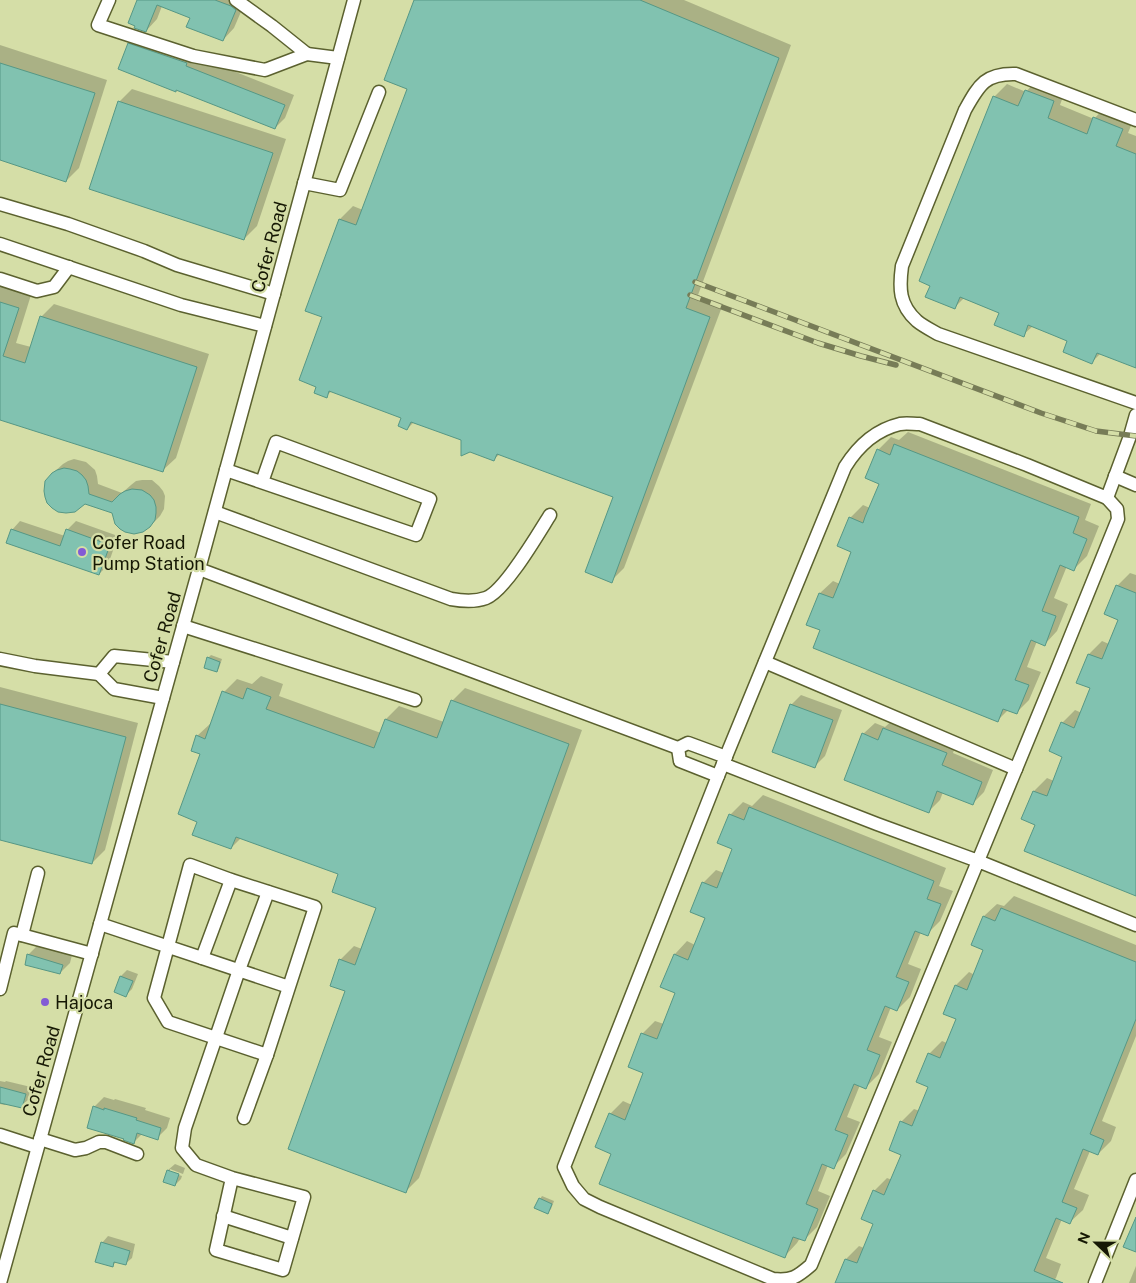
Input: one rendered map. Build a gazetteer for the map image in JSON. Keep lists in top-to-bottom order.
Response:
{
  "streets": {
    "street": ["Cofer Road"]
  },
  "places": ["Cofer Road Pump Station", "Hajoca"],
  "north": "left"
}
